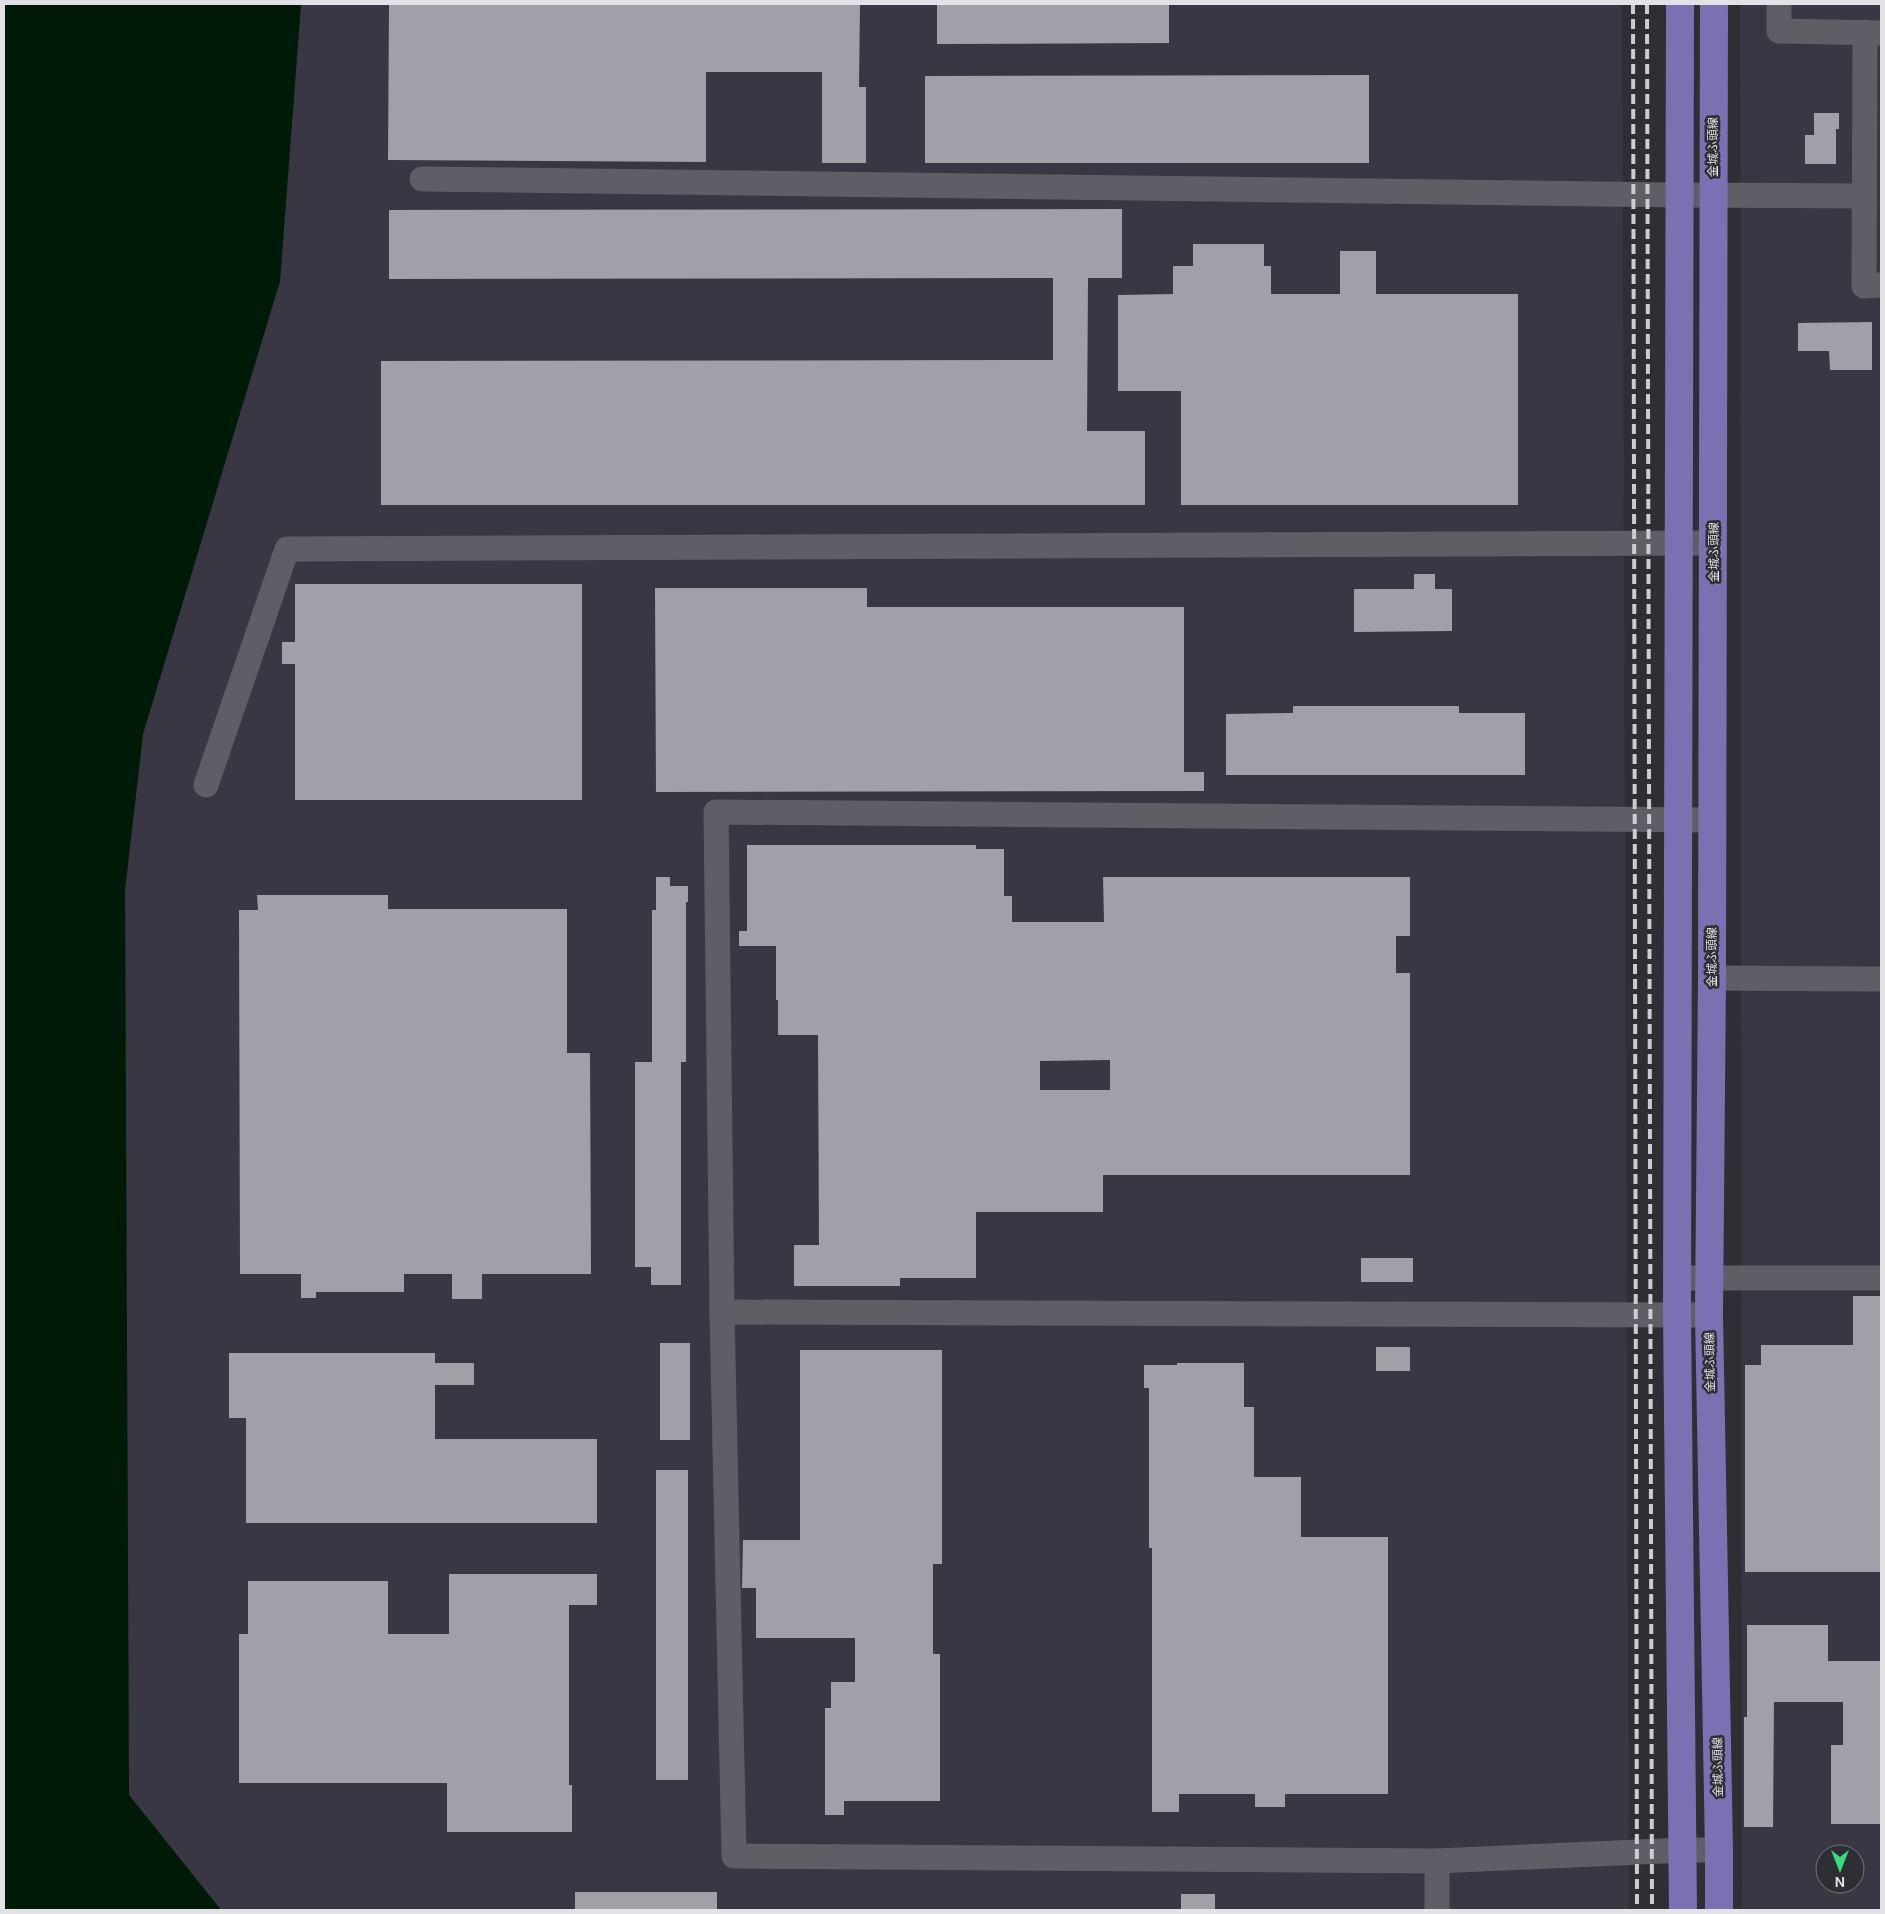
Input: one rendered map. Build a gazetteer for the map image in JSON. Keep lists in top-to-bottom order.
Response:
{
  "streets": {
    "main road": ["金城ふ頭線"]
  },
  "north": "bottom"
}
